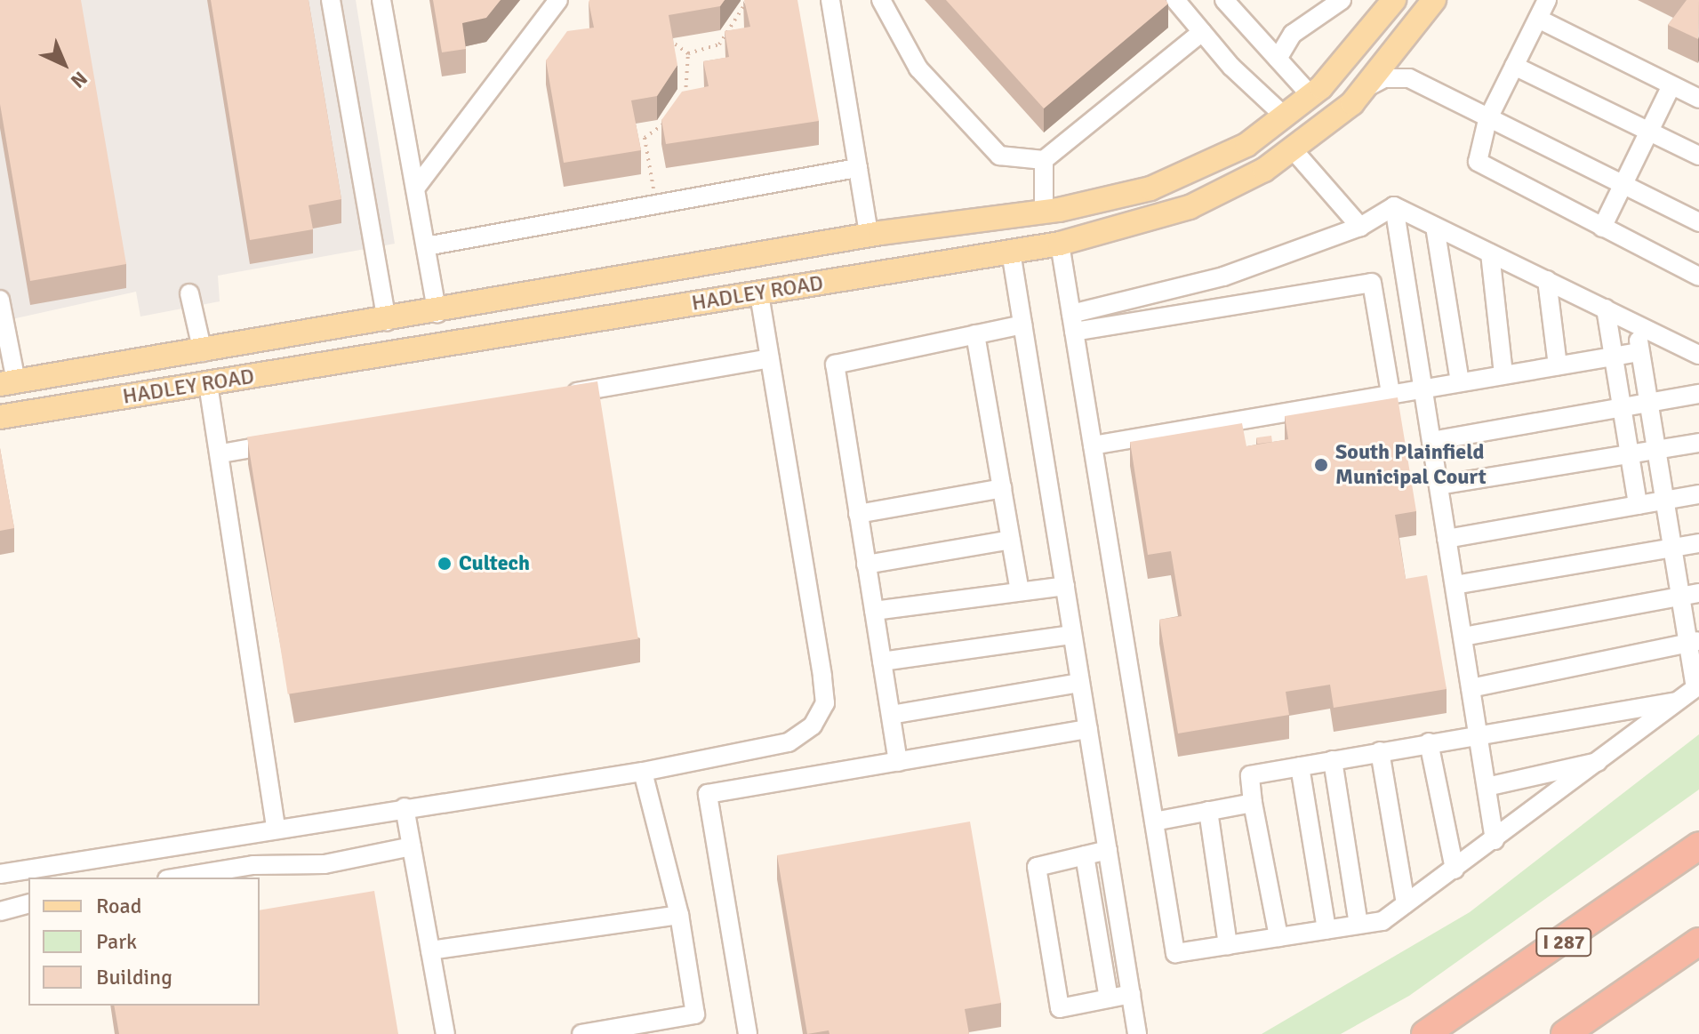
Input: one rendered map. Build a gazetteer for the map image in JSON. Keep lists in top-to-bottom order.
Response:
{
  "streets": {
    "highway": ["I 287"],
    "main road": ["HADLEY ROAD"]
  },
  "places": ["South Plainfield Municipal Court", "Cultech"],
  "legend": ["Road", "Park", "Building"],
  "north": "bottom right"
}
